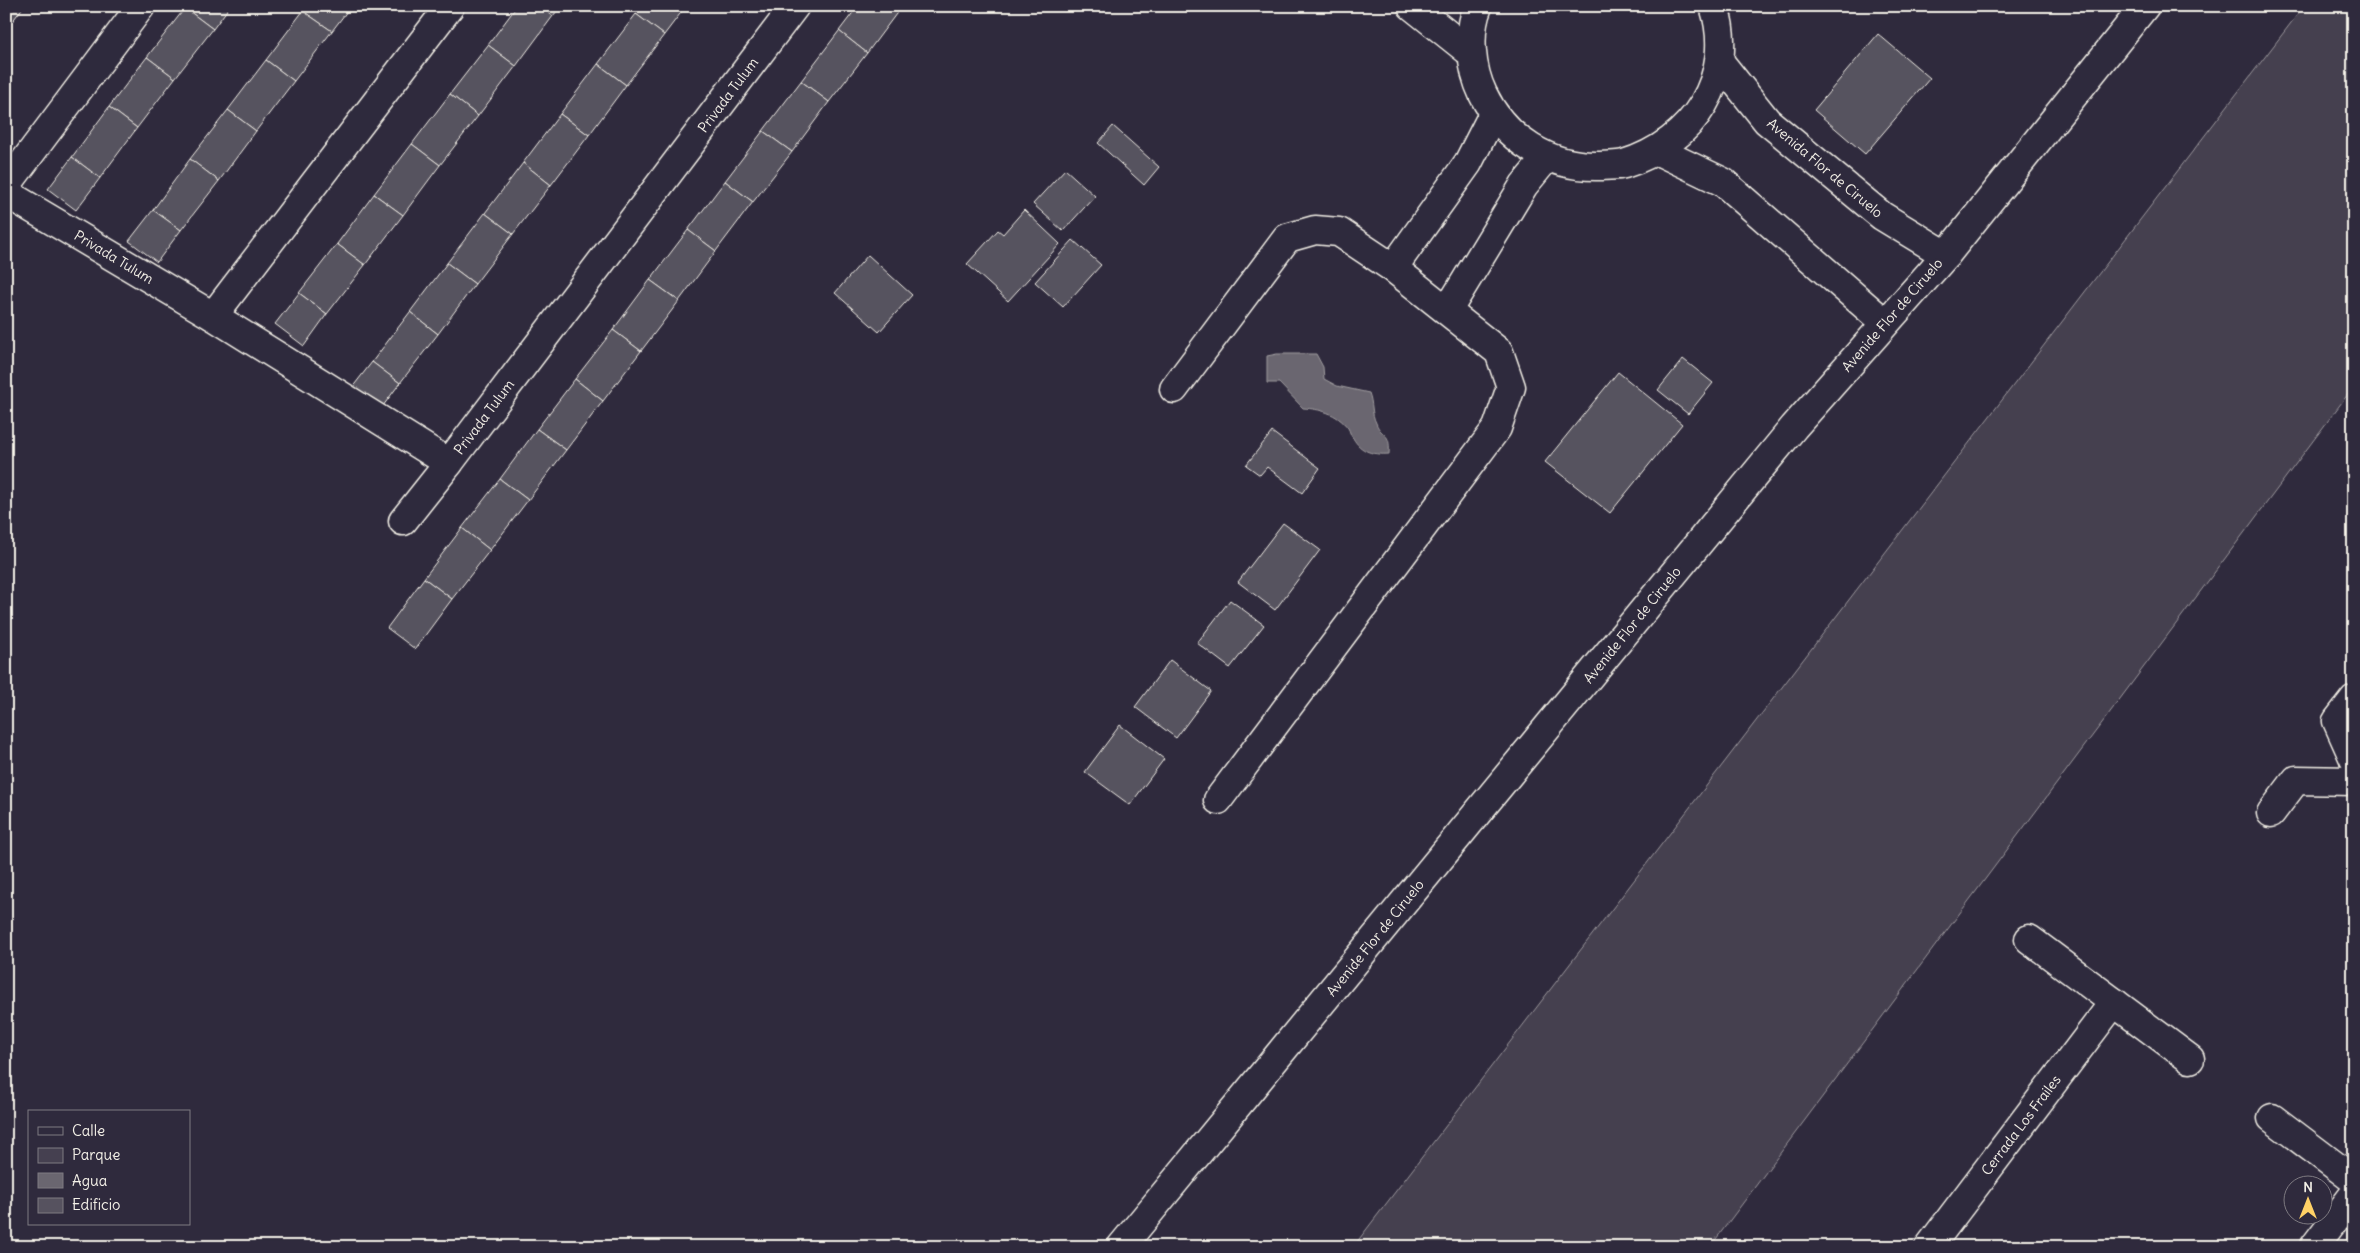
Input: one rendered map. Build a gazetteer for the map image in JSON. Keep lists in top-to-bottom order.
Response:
{
  "streets": {
    "street": [
      "Privada Tulum",
      "Avenida Flor de Ciruelo",
      "Avenide Flor de Ciruelo",
      "Cerrada Los Frailes"
    ]
  },
  "crossings": [
    ["Avenida Flor de Ciruelo", "Avenide Flor de Ciruelo"]
  ],
  "legend": [
    "Calle",
    "Parque",
    "Agua",
    "Edificio"
  ],
  "north": "top"
}
